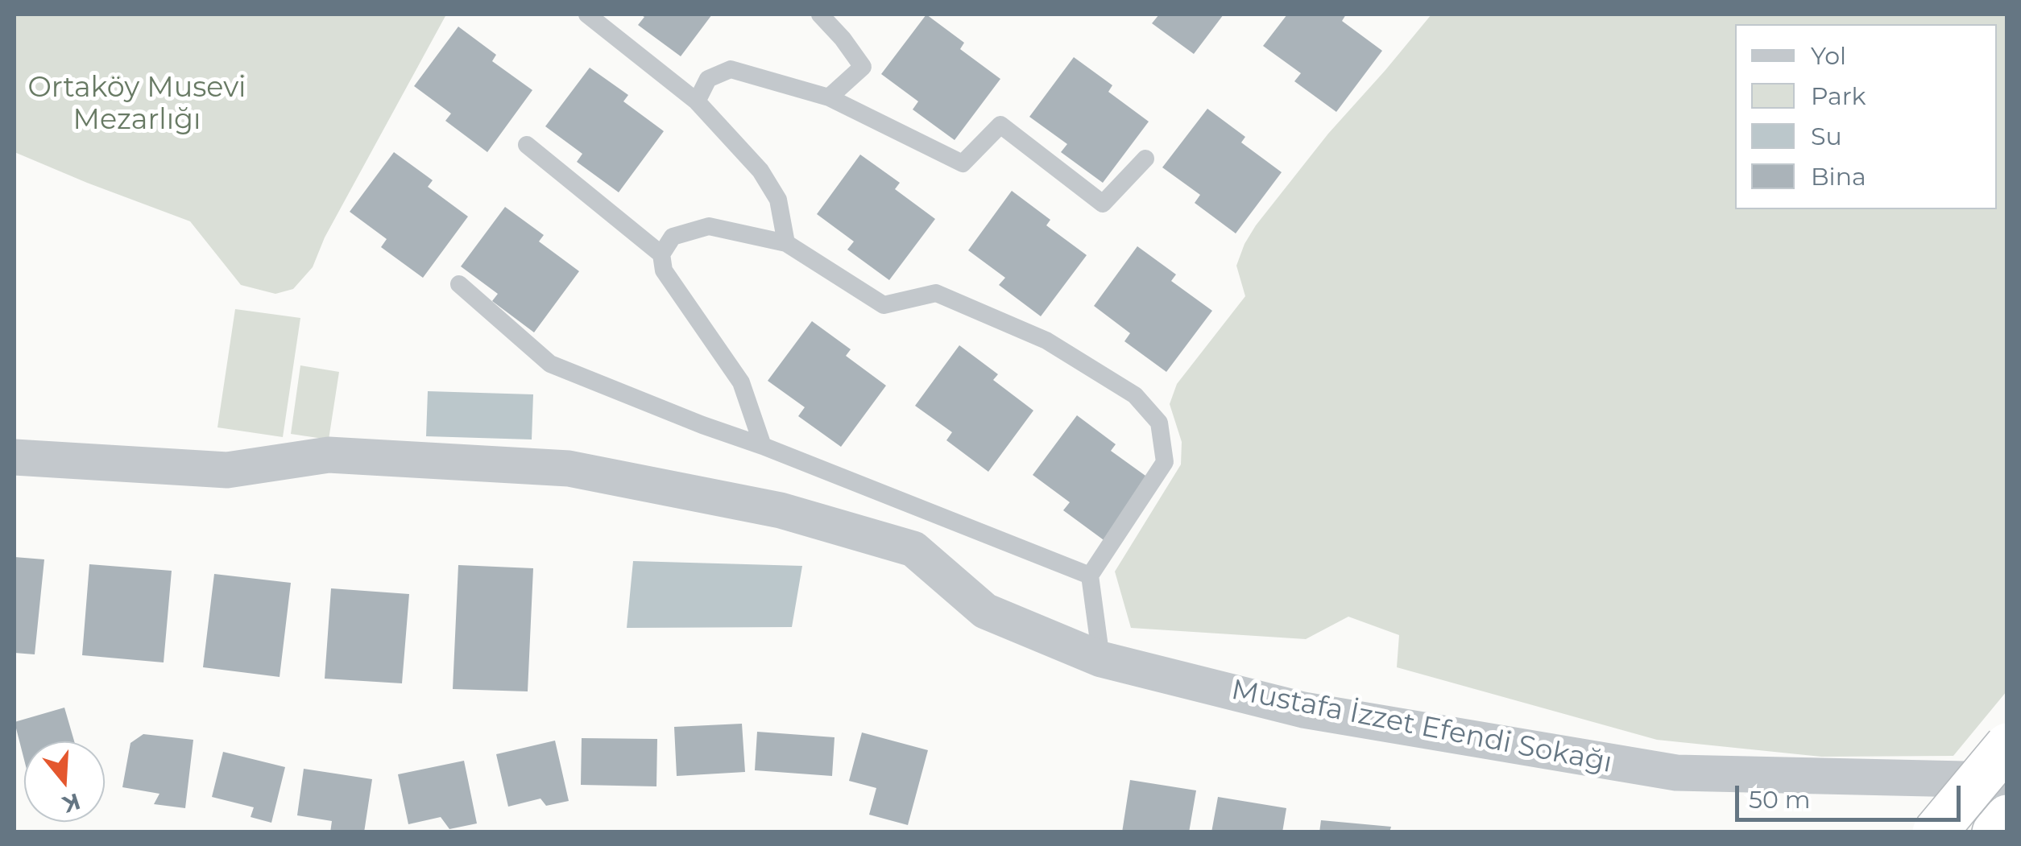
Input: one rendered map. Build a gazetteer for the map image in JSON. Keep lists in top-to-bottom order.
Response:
{
  "streets": {
    "street": ["Mustafa İzzet Efendi Sokağı"]
  },
  "parks": ["Ortaköy Musevi Mezarlığı"],
  "legend": [
    "Yol",
    "Park",
    "Su",
    "Bina"
  ],
  "scale_bar": "50 m",
  "north": "bottom"
}
